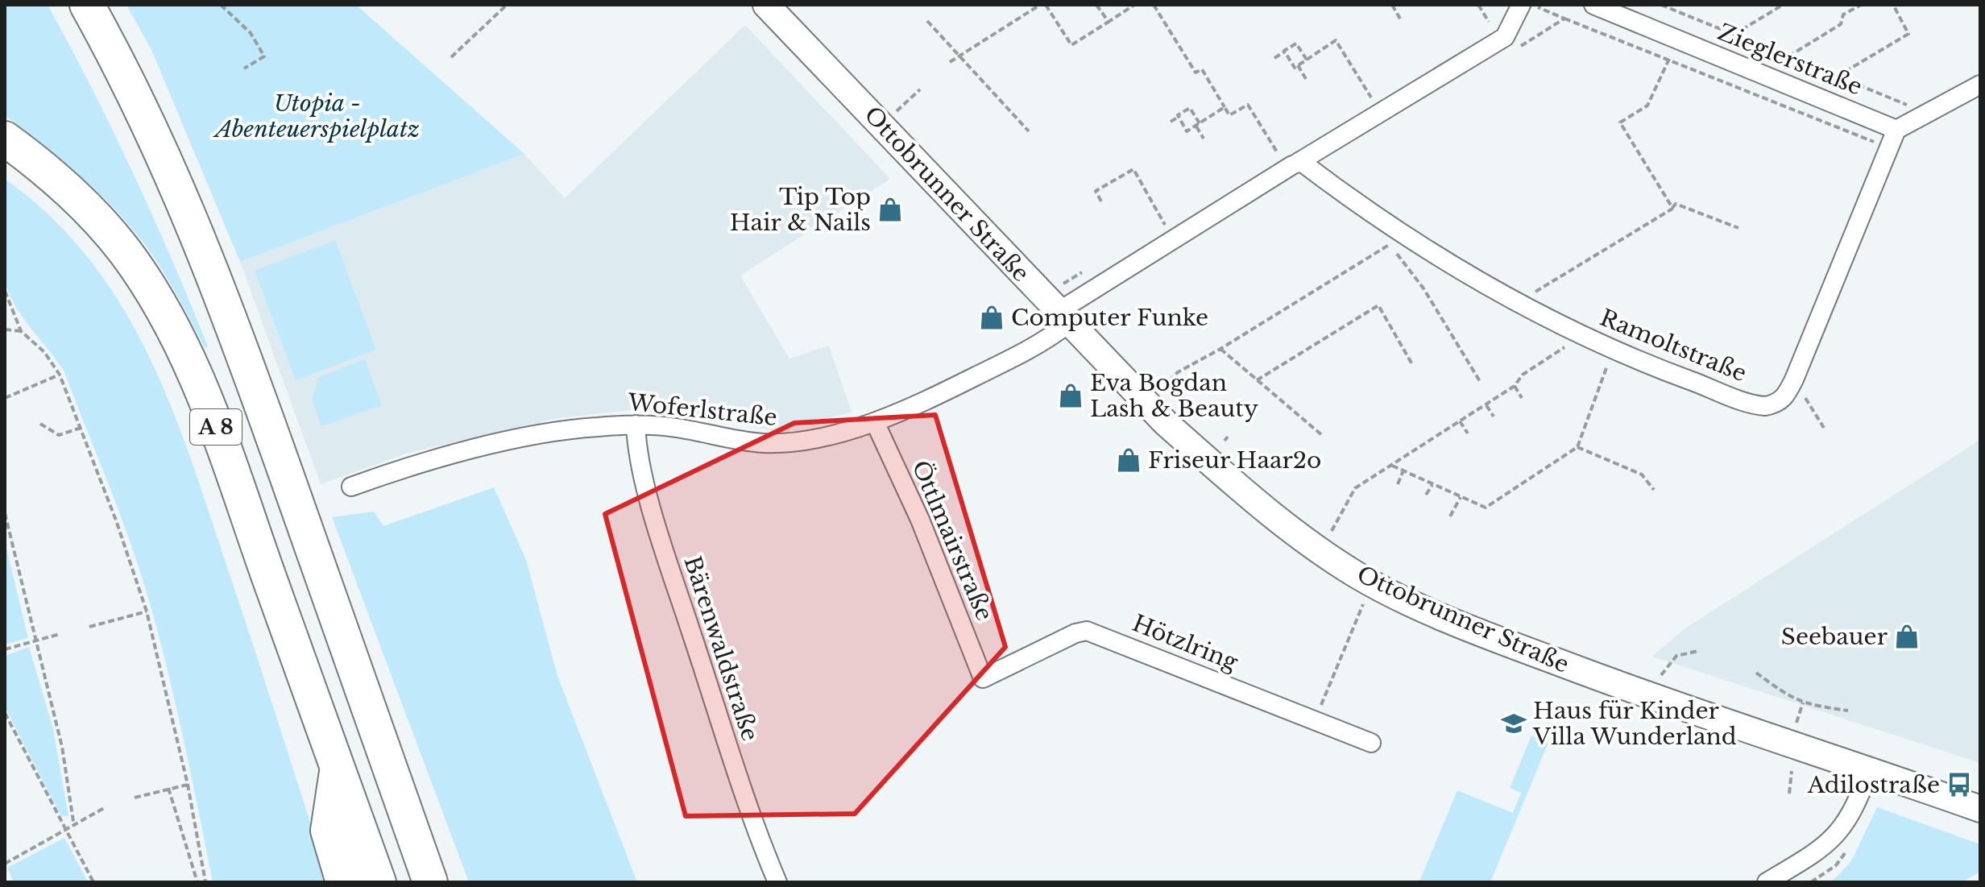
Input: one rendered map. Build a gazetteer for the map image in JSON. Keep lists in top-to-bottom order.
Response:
{
  "streets": {
    "highway": ["A 8"],
    "main road": ["Ottobrunner Straße"],
    "street": [
      "Zieglerstraße",
      "Ramoltstraße",
      "Woferlstraße",
      "Öttlmairstraße",
      "Hötzlring",
      "Bärenwaldstraße"
    ]
  },
  "crossings": [
    ["Zieglerstraße", "Ramoltstraße"],
    ["Ottobrunner Straße", "Woferlstraße"],
    ["Ramoltstraße", "Woferlstraße"],
    ["Woferlstraße", "Öttlmairstraße"],
    ["Woferlstraße", "Bärenwaldstraße"],
    ["Öttlmairstraße", "Hötzlring"]
  ],
  "parks": ["Utopia - Abenteuerspielplatz"],
  "places": {
    "shop": [
      "Tip Top Hair & Nails",
      "Computer Funke",
      "Eva Bogdan Lash & Beauty",
      "Friseur Haar2o",
      "Seebauer"
    ],
    "school or university": ["Haus für Kinder Villa Wunderland"],
    "bus stop": ["Adilostraße"]
  }
}
